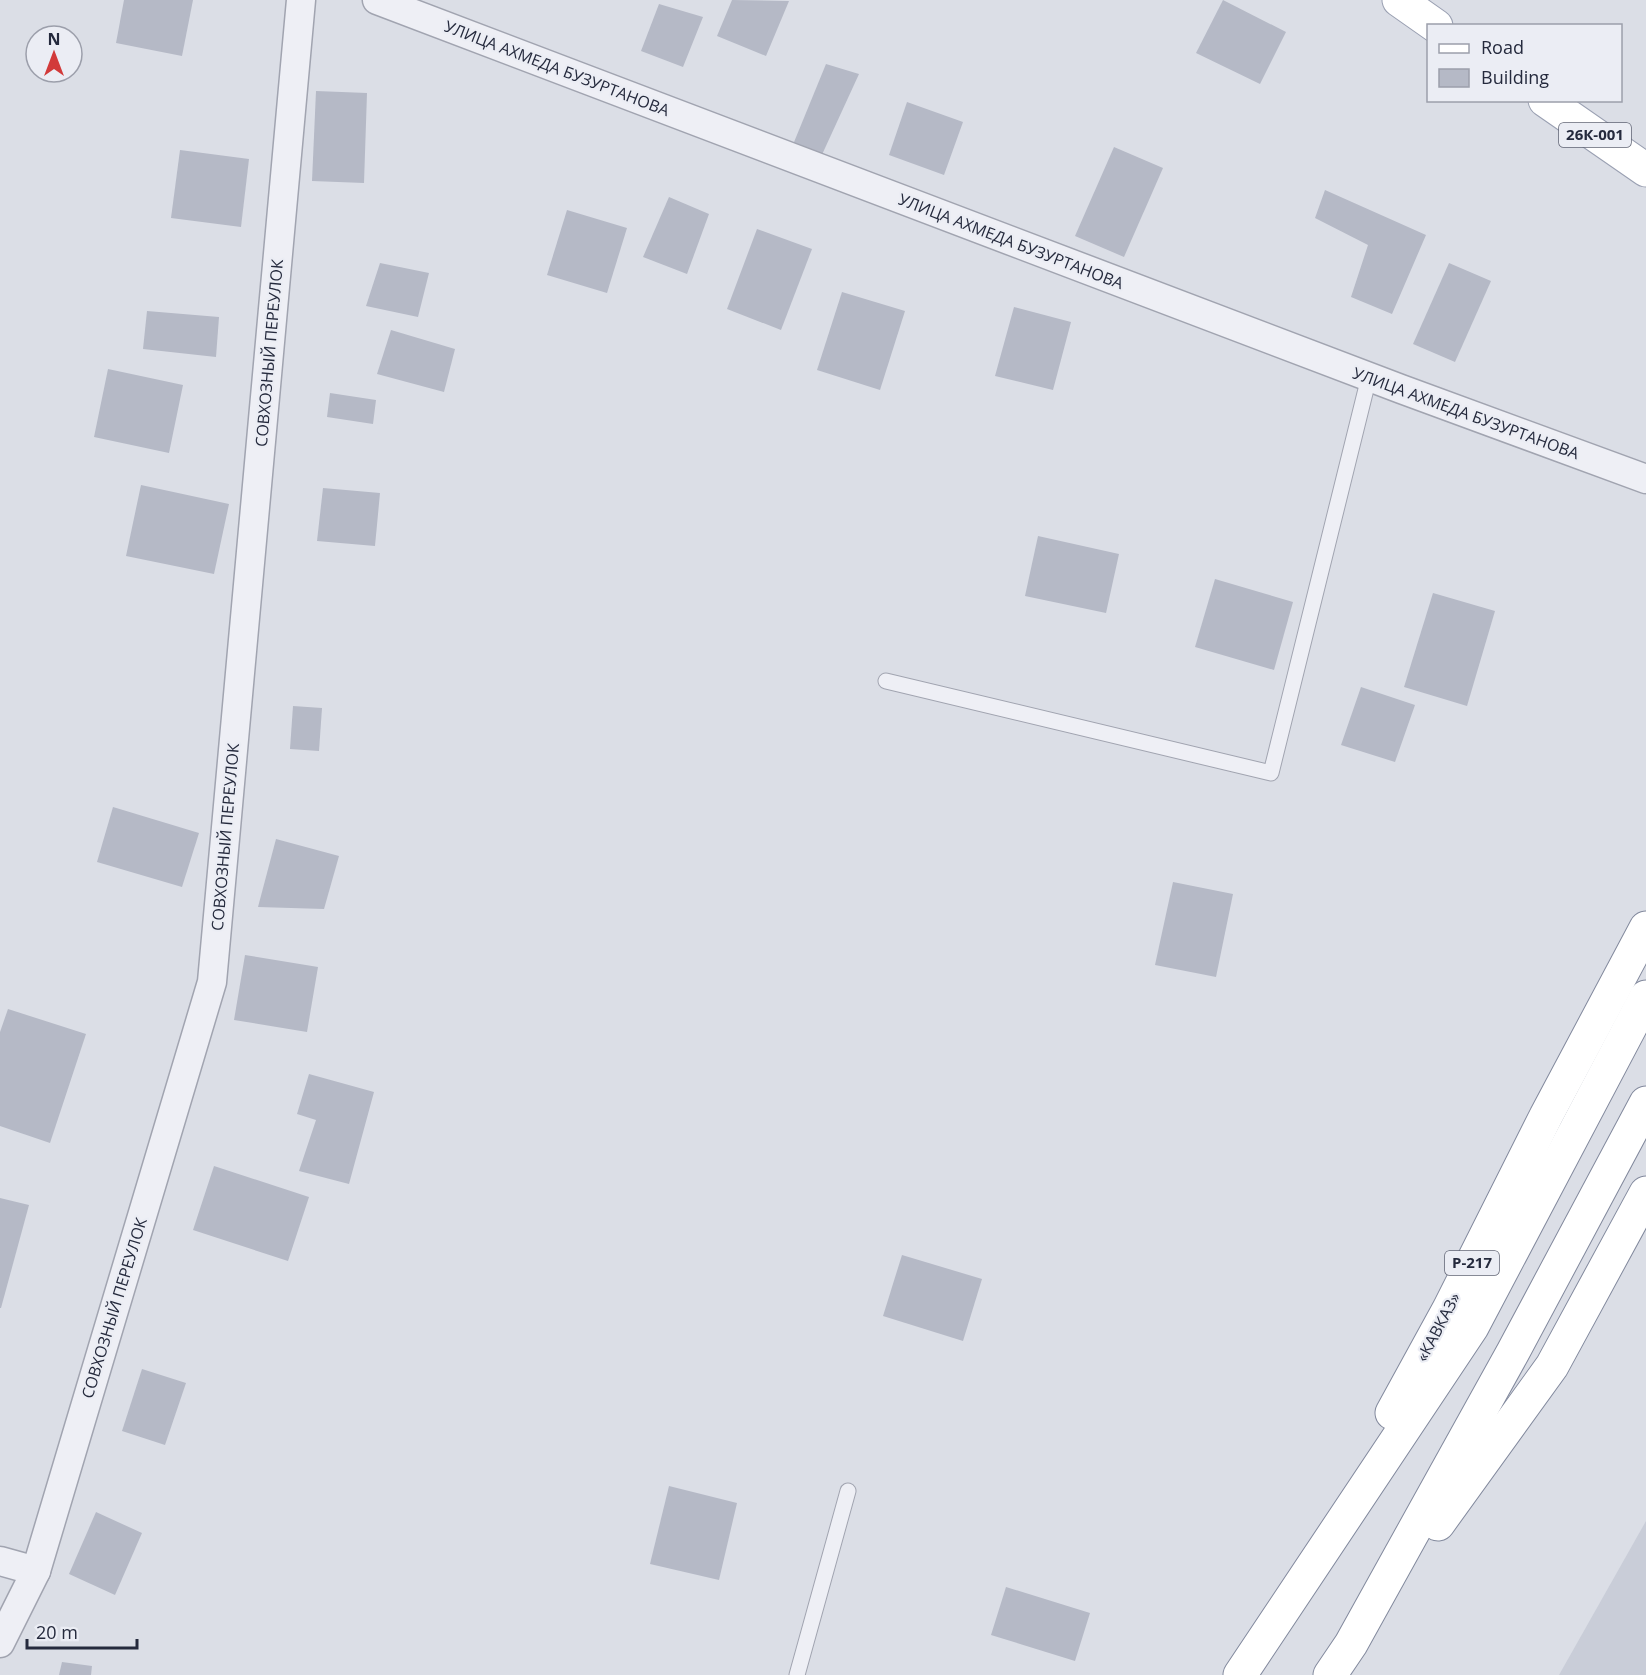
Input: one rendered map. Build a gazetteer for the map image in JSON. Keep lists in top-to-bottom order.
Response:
{
  "streets": {
    "main road": ["26К-001", "Р-217", "«КАВКАЗ»"],
    "street": ["УЛИЦА АХМЕДА БУЗУРТАНОВА", "СОВХОЗНЫЙ ПЕРЕУЛОК"]
  },
  "legend": ["Road", "Building"],
  "scale_bar": "20 m",
  "north": "top"
}
